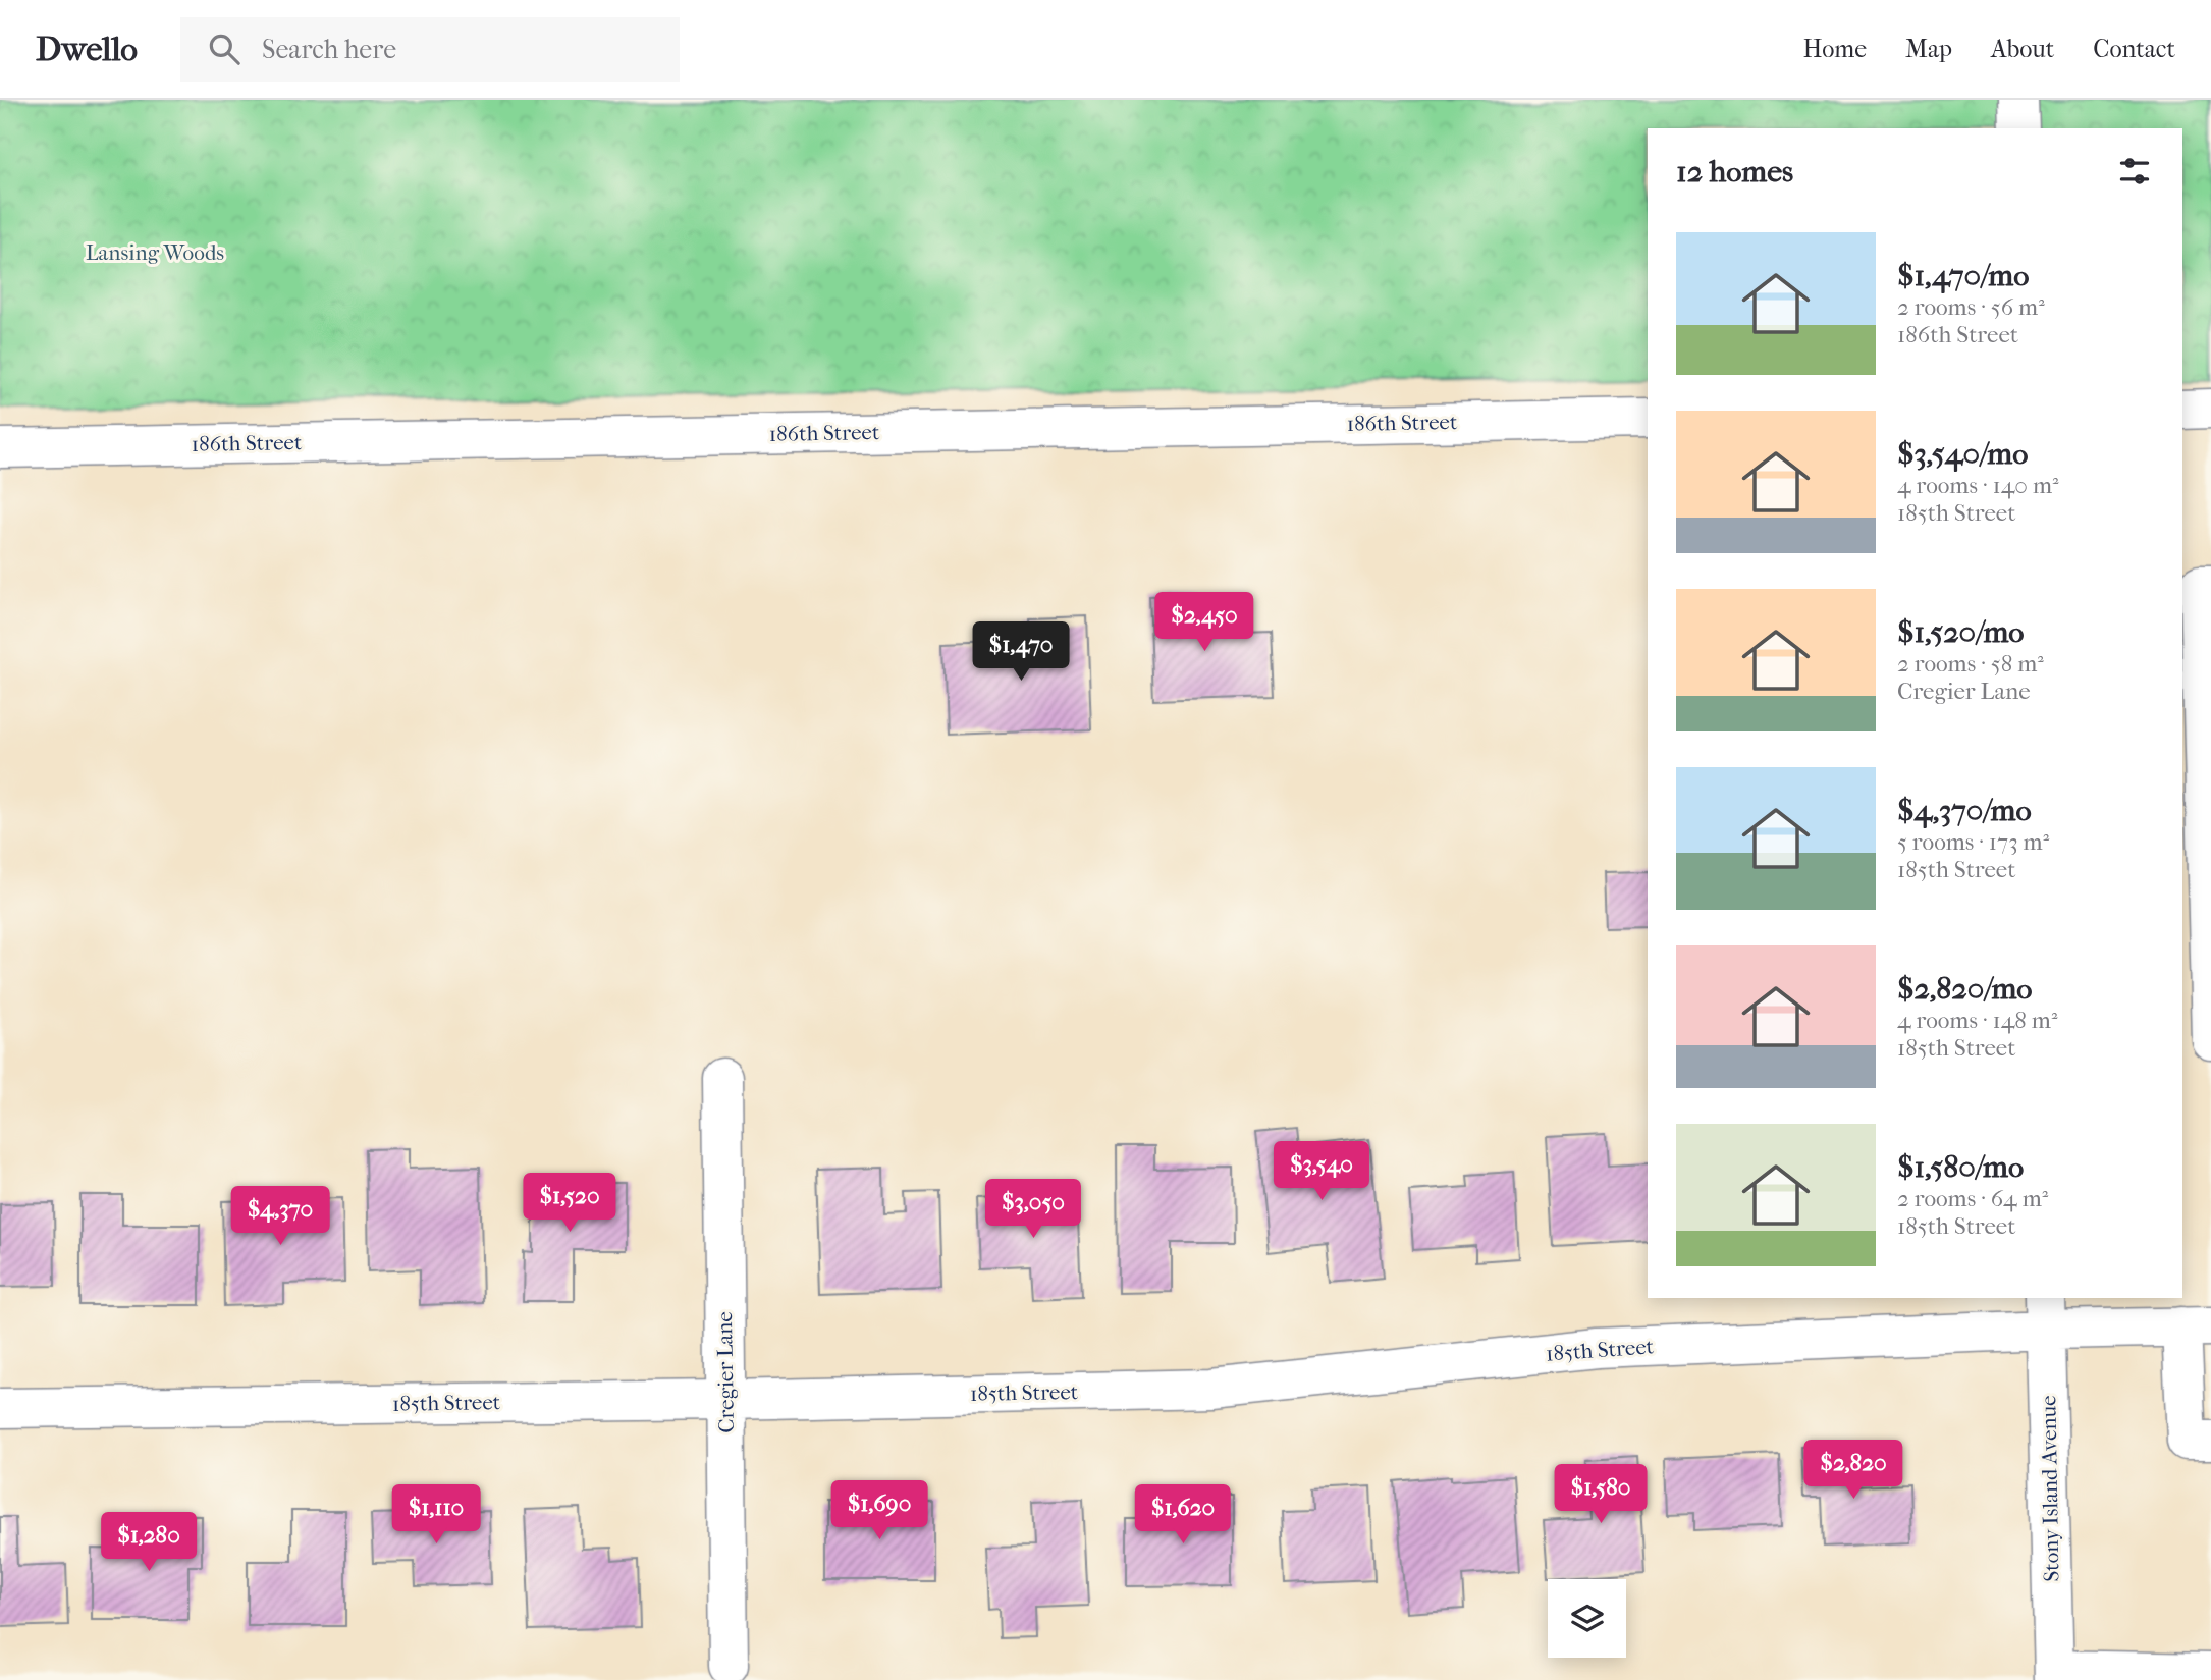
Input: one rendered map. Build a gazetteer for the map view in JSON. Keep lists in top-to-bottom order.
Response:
{
  "streets": {
    "street": [
      "186th Street",
      "185th Street",
      "Cregier Lane",
      "Stony Island Avenue"
    ]
  },
  "crossings": [
    ["185th Street", "Cregier Lane"],
    ["185th Street", "Stony Island Avenue"]
  ],
  "parks": ["Lansing Woods"],
  "page": {
    "header": "Dwello",
    "search": "Search here",
    "nav": [
      "Home",
      "Map",
      "About",
      "Contact"
    ],
    "heading": "12 homes",
    "list": [
      {
        "name": "$1,470/mo",
        "note": "2 rooms · 56 m² · 186th Street"
      },
      {
        "name": "$3,540/mo",
        "note": "4 rooms · 140 m² · 185th Street"
      },
      {
        "name": "$1,520/mo",
        "note": "2 rooms · 58 m² · Cregier Lane"
      },
      {
        "name": "$4,370/mo",
        "note": "5 rooms · 173 m² · 185th Street"
      },
      {
        "name": "$2,820/mo",
        "note": "4 rooms · 148 m² · 185th Street"
      },
      {
        "name": "$1,580/mo",
        "note": "2 rooms · 64 m² · 185th Street"
      }
    ],
    "price": [
      "$2,450",
      "$1,470",
      "$3,540",
      "$1,520",
      "$3,050",
      "$4,370",
      "$2,820",
      "$1,580",
      "$1,690",
      "$1,110",
      "$1,620",
      "$1,280"
    ]
  }
}
